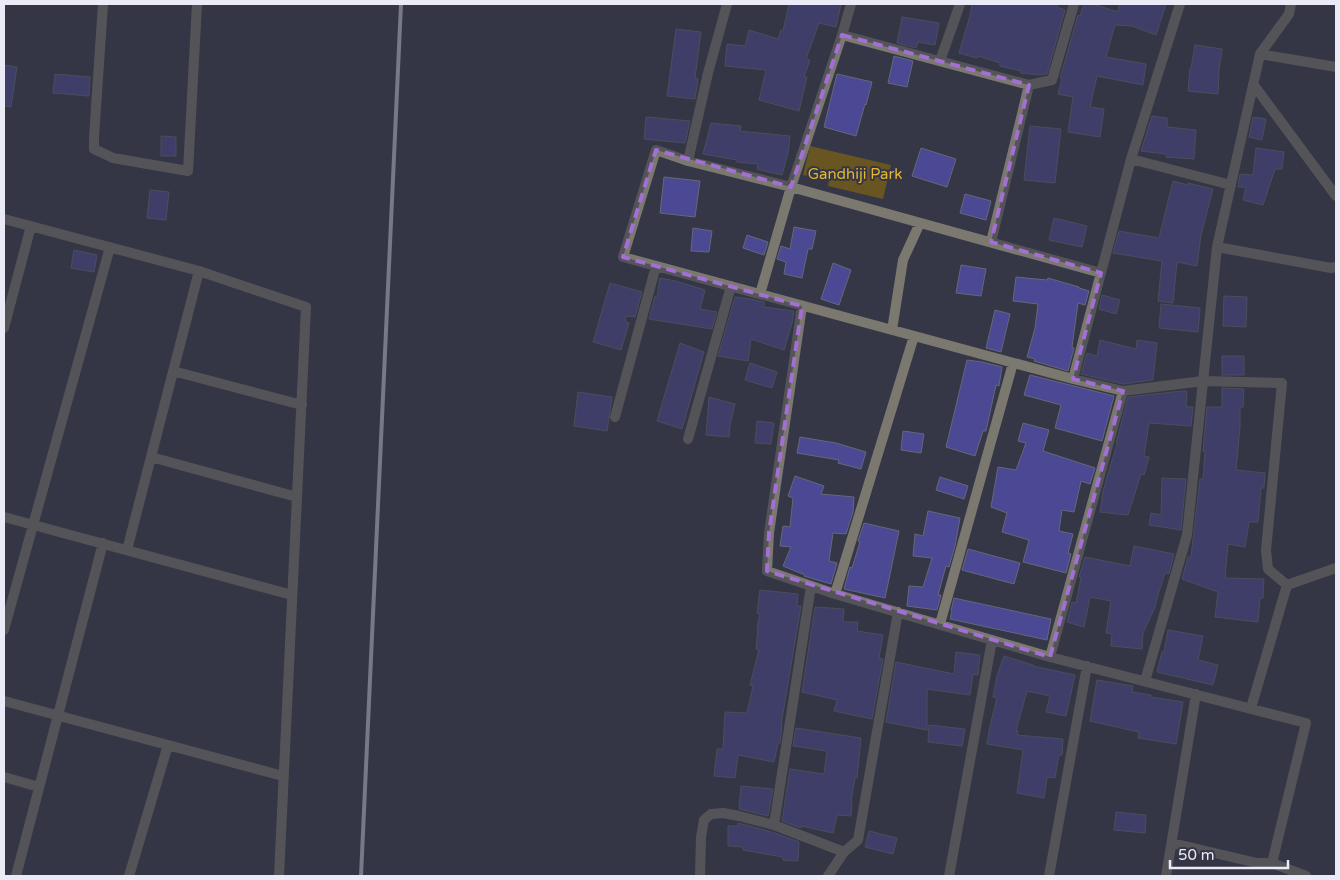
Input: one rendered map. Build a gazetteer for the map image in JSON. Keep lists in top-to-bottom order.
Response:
{
  "parks": ["Gandhiji Park"],
  "scale_bar": "50 m"
}
